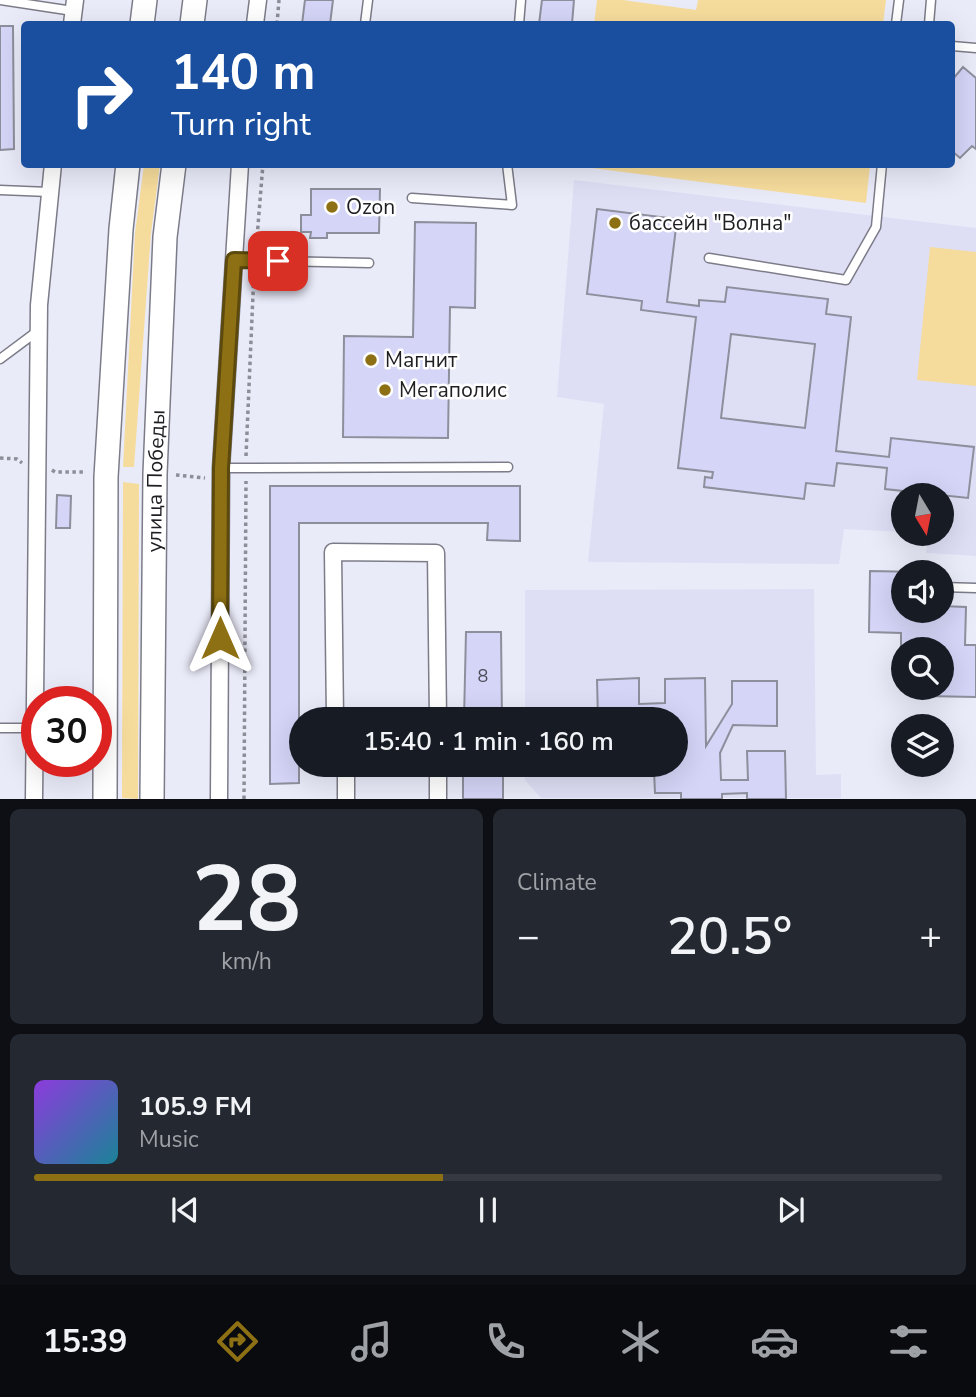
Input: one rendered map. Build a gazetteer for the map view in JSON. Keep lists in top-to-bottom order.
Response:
{
  "streets": {
    "street": ["улица Победы"]
  },
  "places": [
    "Ozon",
    "бассейн \"Волна\"",
    "Магнит",
    "Мегаполис"
  ],
  "house_numbers": ["8"],
  "north": "bottom",
  "page": {
    "turn": ["140 m", "Turn right"],
    "limit": "30",
    "trip": "15:40 · 1 min · 160 m",
    "tile": [
      ["28", "km/h"],
      "Climate"
    ],
    "heat": ["−", "20.5°", "+"],
    "song": ["105.9 FM", "Music"],
    "tabs": "15:39"
  }
}
